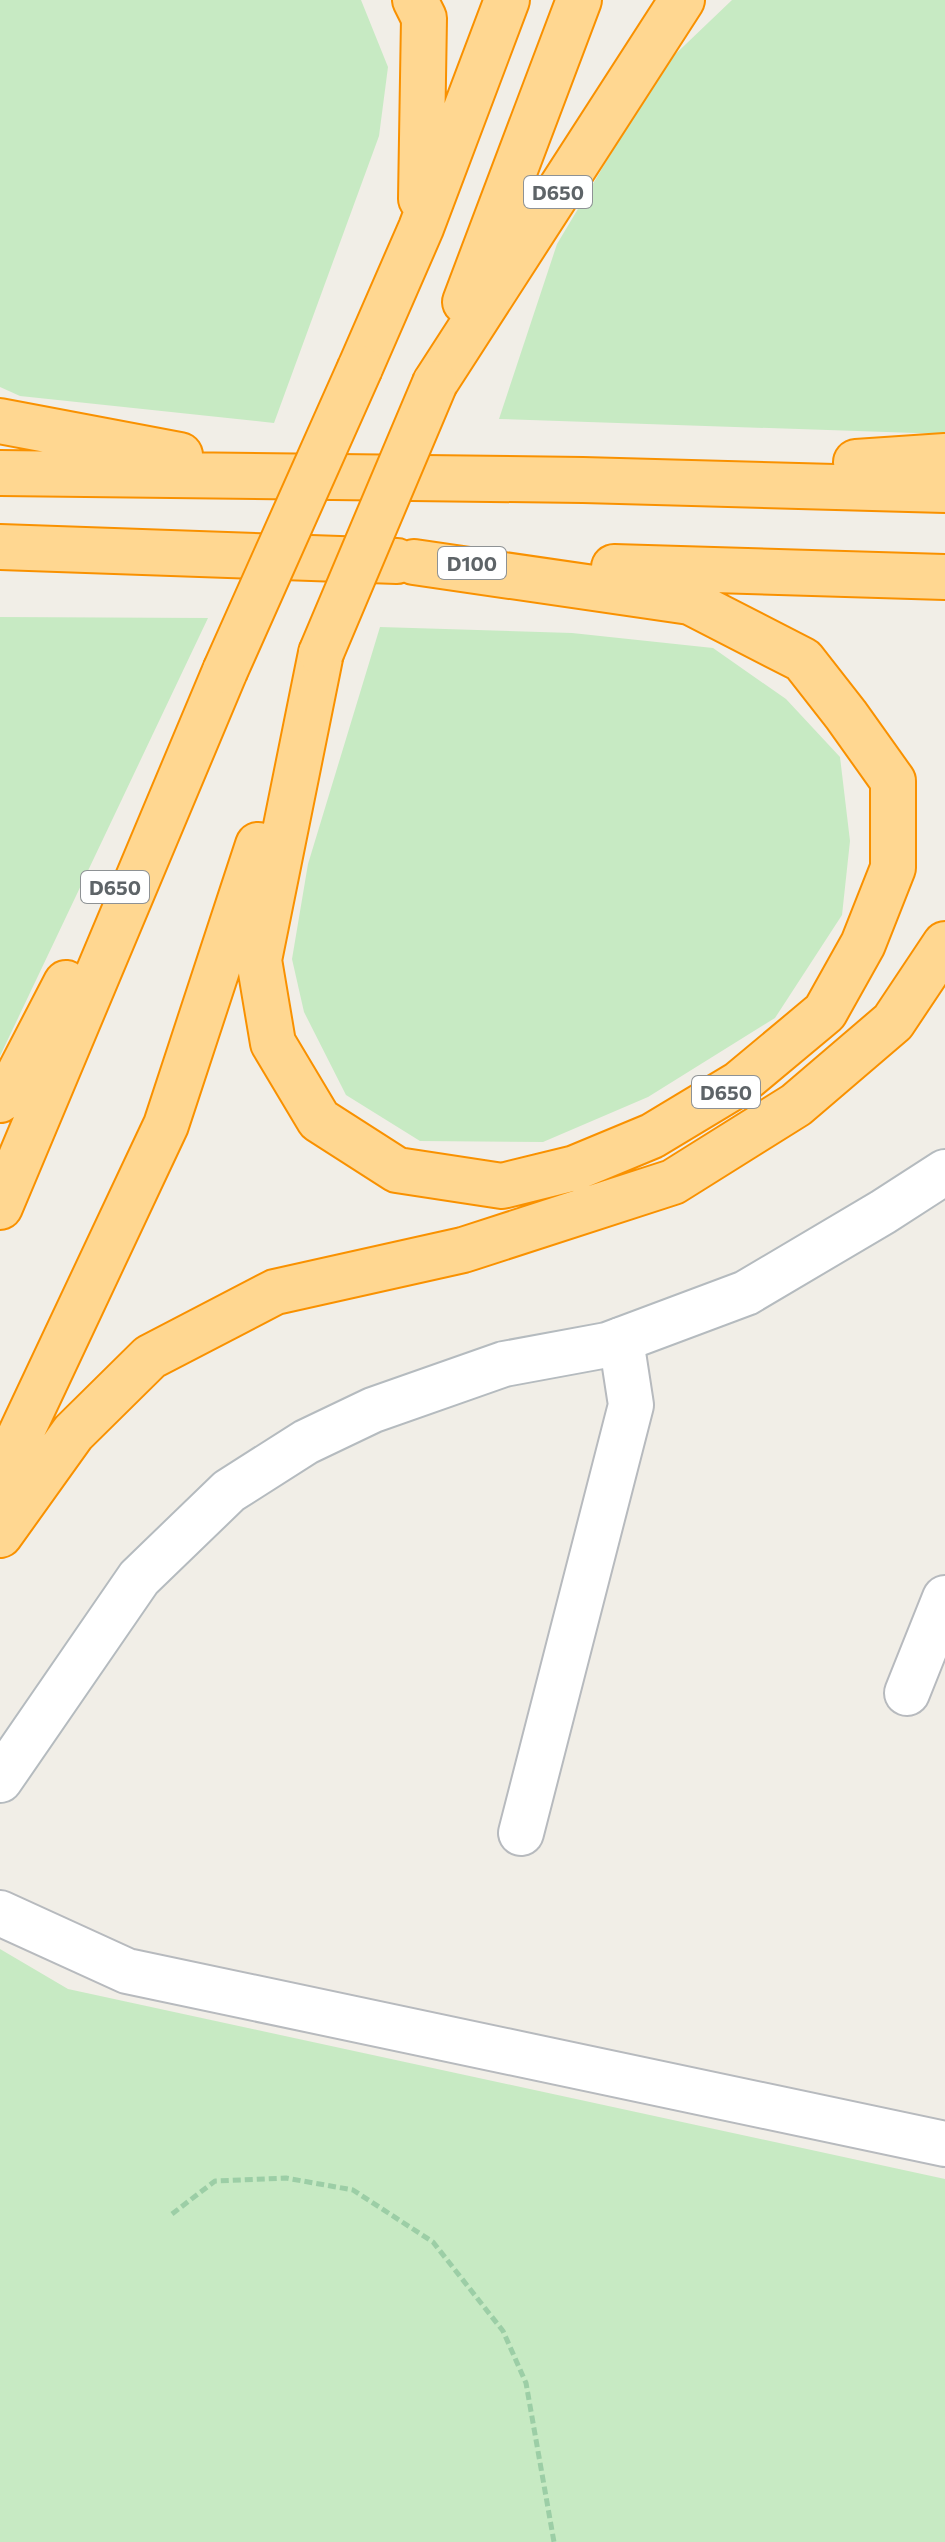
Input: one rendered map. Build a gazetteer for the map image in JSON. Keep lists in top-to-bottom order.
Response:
{
  "streets": {
    "highway": ["D650", "D100"]
  },
  "crossings": [
    ["D650", "D100"]
  ]
}
